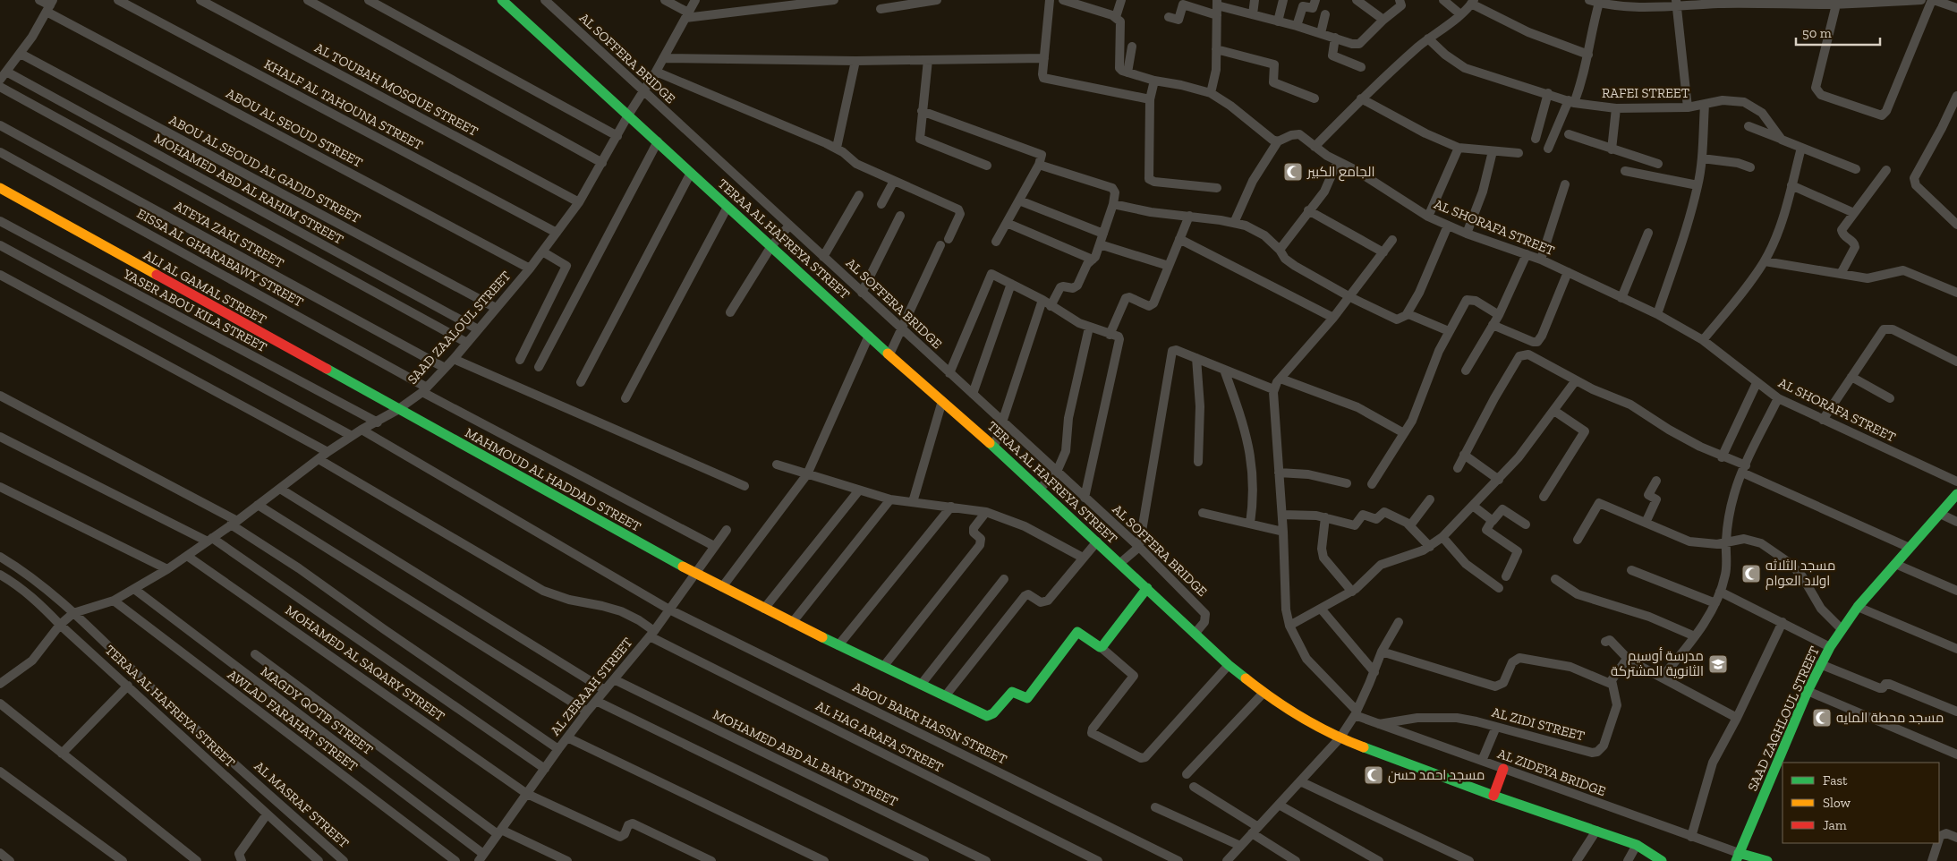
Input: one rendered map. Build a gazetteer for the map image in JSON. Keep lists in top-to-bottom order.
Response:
{
  "streets": {
    "street": [
      "AL SOFFERA BRIDGE",
      "AL TOUBAH MOSQUE STREET",
      "RAFEI STREET",
      "KHALF AL TAHOUNA STREET",
      "ABOU AL SEOUD STREET",
      "ABOU AL SEOUD AL GADID STREET",
      "MOHAMED ABD AL RAHIM STREET",
      "AL SHORAFA STREET",
      "ATEYA ZAKI STREET",
      "TERAA AL HAFREYA STREET",
      "EISSA AL GHARABAWY STREET",
      "ALI AL GAMAL STREET",
      "YASER ABOU KILA STREET",
      "SAAD ZAALOUL STREET",
      "MAHMOUD AL HADDAD STREET",
      "MOHAMED AL SAQARY STREET",
      "AL ZERAAH STREET",
      "MAGDY QOTB STREET",
      "SAAD ZAGHLOUL STREET",
      "AWLAD FARAHAT STREET",
      "ABOU BAKR HASSN STREET",
      "AL ZIDI STREET",
      "AL HAG ARAFA STREET",
      "MOHAMED ABD AL BAKY STREET",
      "AL ZIDEYA BRIDGE",
      "AL MASRAF STREET"
    ]
  },
  "crossings": [
    ["AL SOFFERA BRIDGE", "TERAA AL HAFREYA STREET"],
    ["AL SOFFERA BRIDGE", "SAAD ZAALOUL STREET"],
    ["AL TOUBAH MOSQUE STREET", "SAAD ZAALOUL STREET"],
    ["KHALF AL TAHOUNA STREET", "SAAD ZAALOUL STREET"],
    ["ABOU AL SEOUD STREET", "SAAD ZAALOUL STREET"],
    ["ABOU AL SEOUD AL GADID STREET", "SAAD ZAALOUL STREET"],
    ["MOHAMED ABD AL RAHIM STREET", "SAAD ZAALOUL STREET"],
    ["ATEYA ZAKI STREET", "SAAD ZAALOUL STREET"],
    ["TERAA AL HAFREYA STREET", "SAAD ZAALOUL STREET"],
    ["EISSA AL GHARABAWY STREET", "SAAD ZAALOUL STREET"],
    ["EISSA AL GHARABAWY STREET", "AL ZERAAH STREET"],
    ["ALI AL GAMAL STREET", "SAAD ZAALOUL STREET"],
    ["ALI AL GAMAL STREET", "MAHMOUD AL HADDAD STREET"],
    ["YASER ABOU KILA STREET", "SAAD ZAALOUL STREET"],
    ["SAAD ZAALOUL STREET", "MAHMOUD AL HADDAD STREET"],
    ["SAAD ZAALOUL STREET", "MOHAMED AL SAQARY STREET"],
    ["SAAD ZAALOUL STREET", "MAGDY QOTB STREET"],
    ["SAAD ZAALOUL STREET", "AWLAD FARAHAT STREET"],
    ["SAAD ZAALOUL STREET", "ABOU BAKR HASSN STREET"],
    ["SAAD ZAALOUL STREET", "AL HAG ARAFA STREET"],
    ["SAAD ZAALOUL STREET", "AL MASRAF STREET"],
    ["MAHMOUD AL HADDAD STREET", "AL ZERAAH STREET"],
    ["MOHAMED AL SAQARY STREET", "AL ZERAAH STREET"],
    ["AL ZERAAH STREET", "MAGDY QOTB STREET"],
    ["AL ZERAAH STREET", "ABOU BAKR HASSN STREET"],
    ["AL ZERAAH STREET", "AL HAG ARAFA STREET"],
    ["AL ZERAAH STREET", "MOHAMED ABD AL BAKY STREET"],
    ["SAAD ZAGHLOUL STREET", "AL ZIDEYA BRIDGE"],
    ["AL ZIDI STREET", "AL ZIDEYA BRIDGE"]
  ],
  "places": {
    "mosque": [
      "الجامع الكبير",
      "مسجد الثلاثه اولاد العوام",
      "مسجد محطة المايه",
      "مسجد احمد حسن"
    ],
    "school or university": ["مدرسة أوسيم الثانوية المشتركة"]
  },
  "legend": ["Fast", "Slow", "Jam"],
  "scale_bar": "50 m"
}
